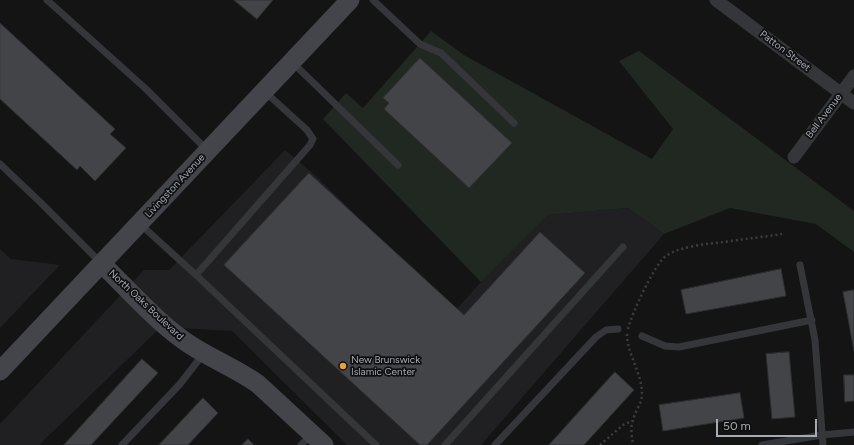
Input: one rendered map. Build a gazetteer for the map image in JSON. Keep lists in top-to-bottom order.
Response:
{
  "streets": {
    "main road": ["Livingston Avenue", "North Oaks Boulevard"],
    "street": ["Patton Street", "Bell Avenue"]
  },
  "crossings": [
    ["Patton Street", "Bell Avenue"],
    ["Livingston Avenue", "North Oaks Boulevard"]
  ],
  "places": ["New Brunswick Islamic Center"],
  "scale_bar": "50 m"
}
